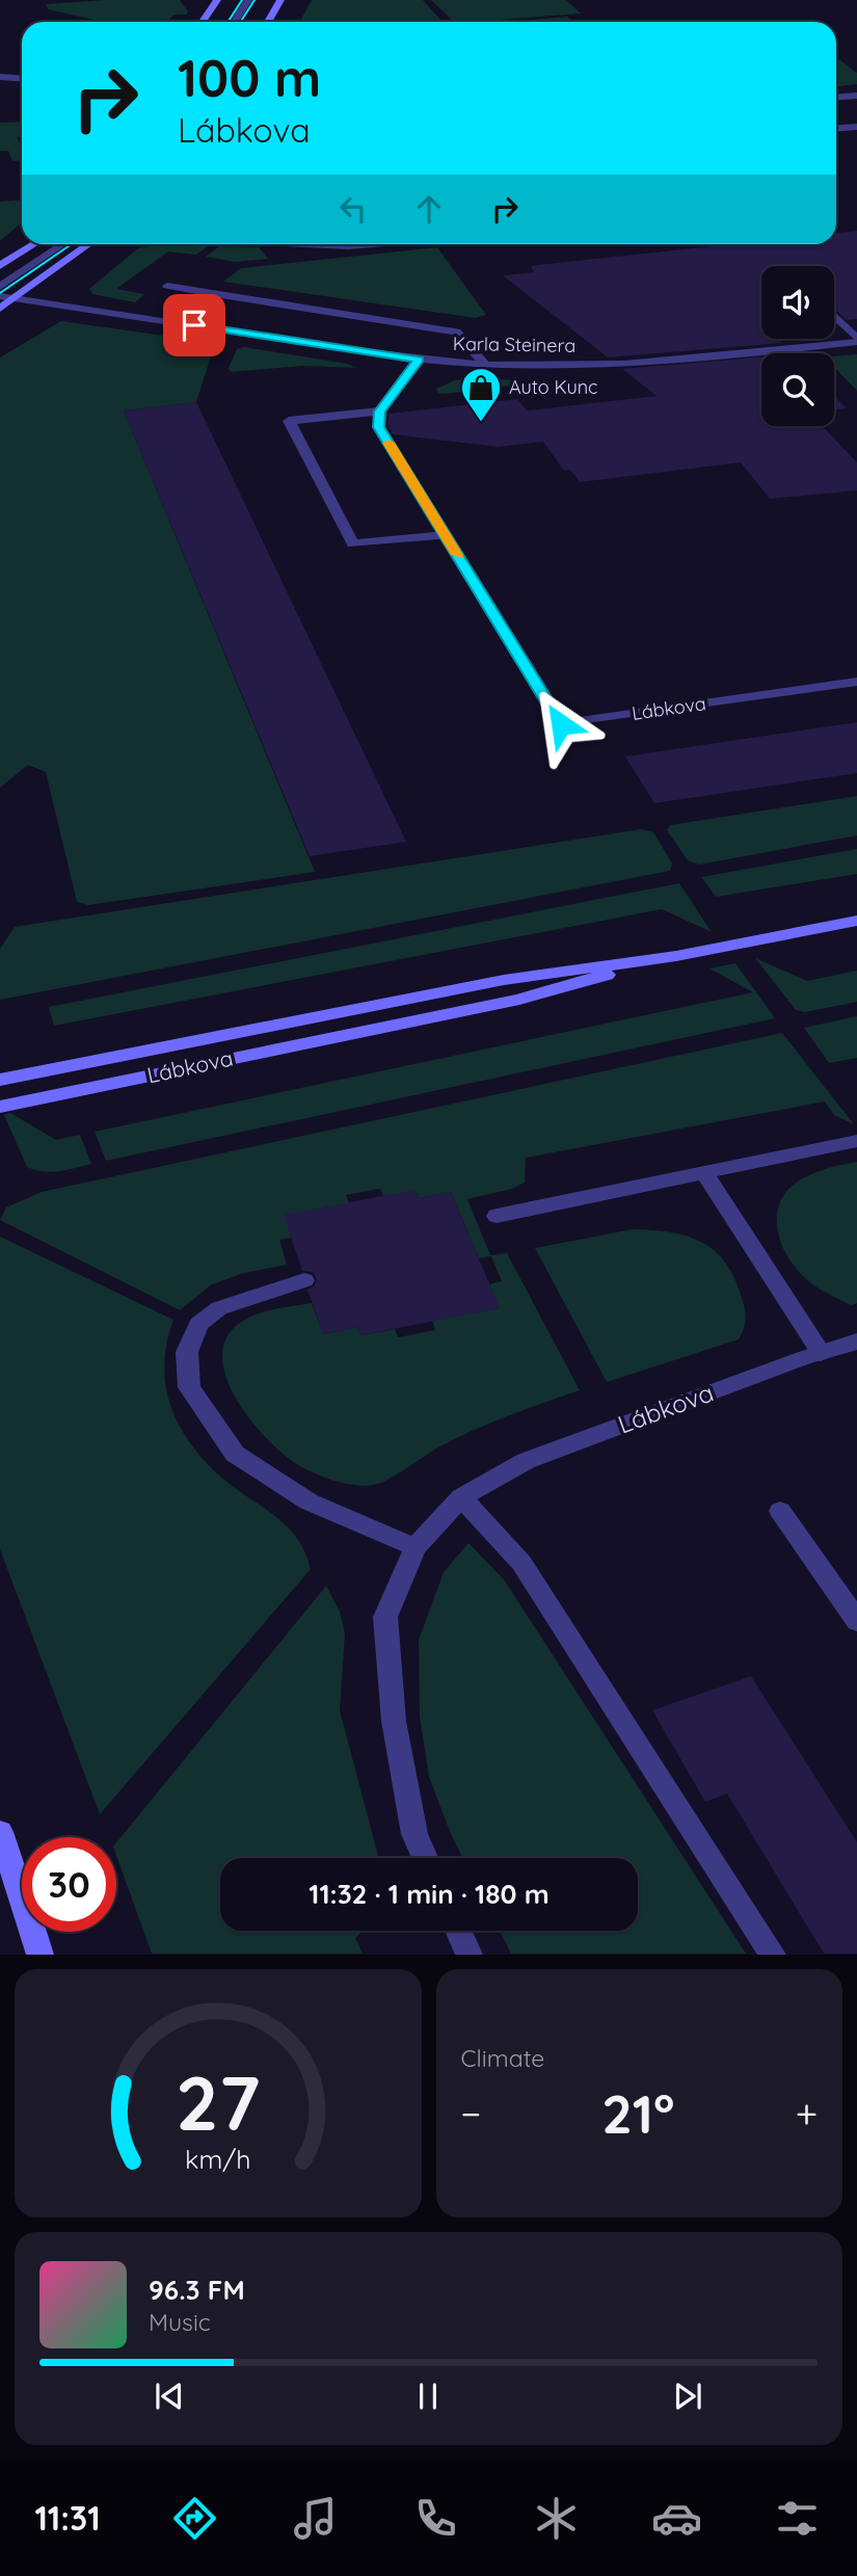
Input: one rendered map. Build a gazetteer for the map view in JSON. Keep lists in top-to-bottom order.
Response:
{
  "streets": {
    "street": ["Karla Steinera", "Lábkova"]
  },
  "places": {
    "shop": ["Auto Kunc"]
  },
  "page": {
    "turn": ["100 m", "Lábkova"],
    "limit": "30",
    "trip": "11:32 · 1 min · 180 m",
    "tile": "Climate",
    "heat": ["−", "21°", "+"],
    "song": ["96.3 FM", "Music"],
    "tabs": "11:31",
    "gauge": ["27", "km/h"]
  }
}
